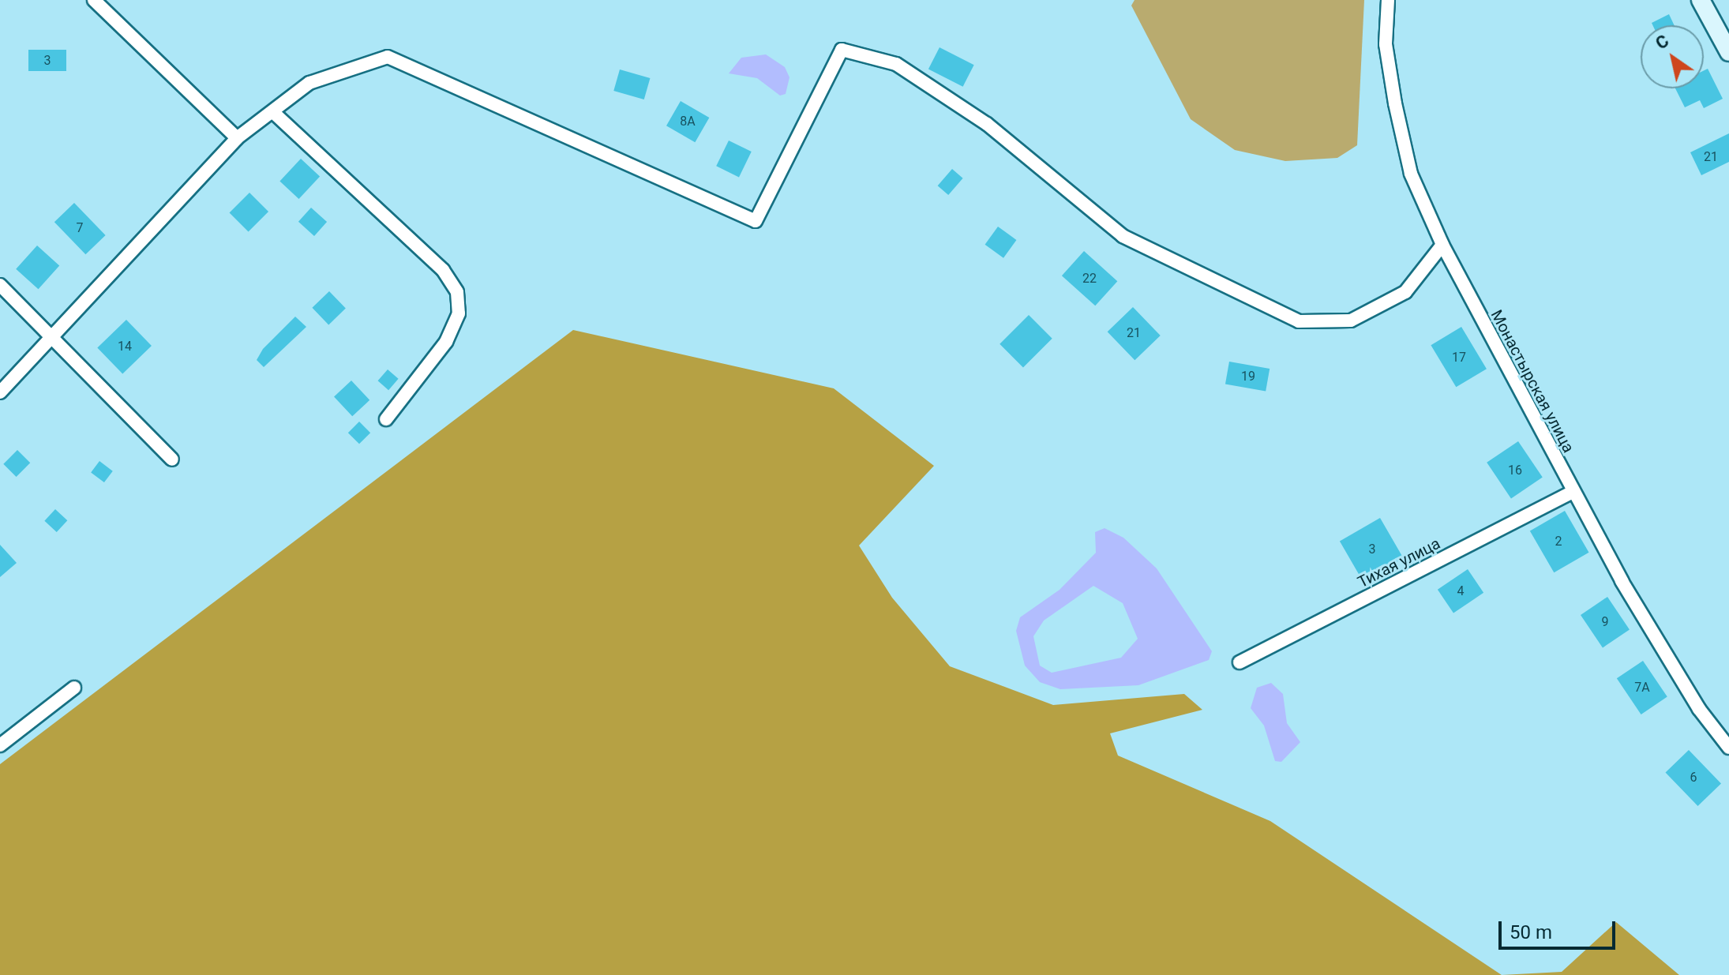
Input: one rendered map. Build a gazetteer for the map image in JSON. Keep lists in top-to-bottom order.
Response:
{
  "streets": {
    "street": ["Монастырская улица", "Тихая улица"]
  },
  "crossings": [
    ["Монастырская улица", "Тихая улица"]
  ],
  "house_numbers": [
    "3",
    "8А",
    "21",
    "7",
    "22",
    "21",
    "14",
    "17",
    "19",
    "16",
    "2",
    "3",
    "4",
    "9",
    "7А",
    "6"
  ],
  "scale_bar": "50 m",
  "north": "top left"
}
